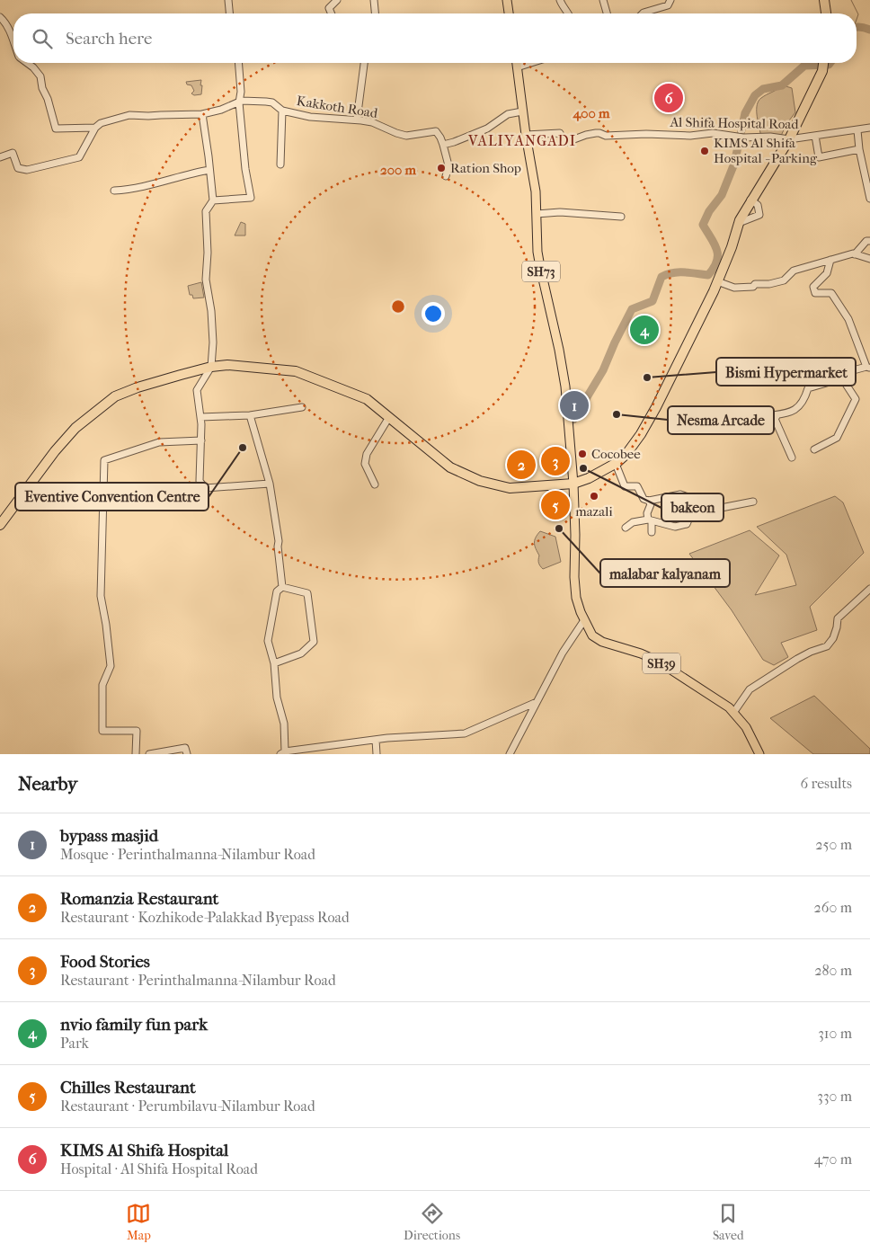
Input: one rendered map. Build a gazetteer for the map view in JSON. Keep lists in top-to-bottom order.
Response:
{
  "streets": {
    "main road": ["SH73", "SH39"],
    "street": ["Kakkoth Road", "Al Shifa Hospital Road"]
  },
  "crossings": [
    ["Al Shifa Hospital Road", "SH73"],
    ["SH73", "SH39"]
  ],
  "districts": ["VALIYANGADI"],
  "places": [
    "KIMS Al Shifa Hospital - Parking",
    "Ration Shop",
    "Bismi Hypermarket",
    "Nesma Arcade",
    "Eventive Convention Centre",
    "Cocobee",
    "bakeon",
    "mazali",
    "malabar kalyanam"
  ],
  "page": {
    "search": "Search here",
    "pins": [
      "6",
      "4",
      "1",
      "3",
      "2",
      "5"
    ],
    "heading": ["Nearby", "6 results"],
    "list": [
      {
        "mark": "1",
        "name": "bypass masjid",
        "note": "Mosque · Perinthalmanna-Nilambur Road",
        "value": "250 m"
      },
      {
        "mark": "2",
        "name": "Romanzia Restaurant",
        "note": "Restaurant · Kozhikode-Palakkad Byepass Road",
        "value": "260 m"
      },
      {
        "mark": "3",
        "name": "Food Stories",
        "note": "Restaurant · Perinthalmanna-Nilambur Road",
        "value": "280 m"
      },
      {
        "mark": "4",
        "name": "nvio family fun park",
        "note": "Park",
        "value": "310 m"
      },
      {
        "mark": "5",
        "name": "Chilles Restaurant",
        "note": "Restaurant · Perumbilavu-Nilambur Road",
        "value": "330 m"
      },
      {
        "mark": "6",
        "name": "KIMS Al Shifa Hospital",
        "note": "Hospital · Al Shifa Hospital Road",
        "value": "470 m"
      }
    ],
    "nav": ["Map", "Directions", "Saved"]
  },
  "rings": ["400 m", "200 m"]
}
